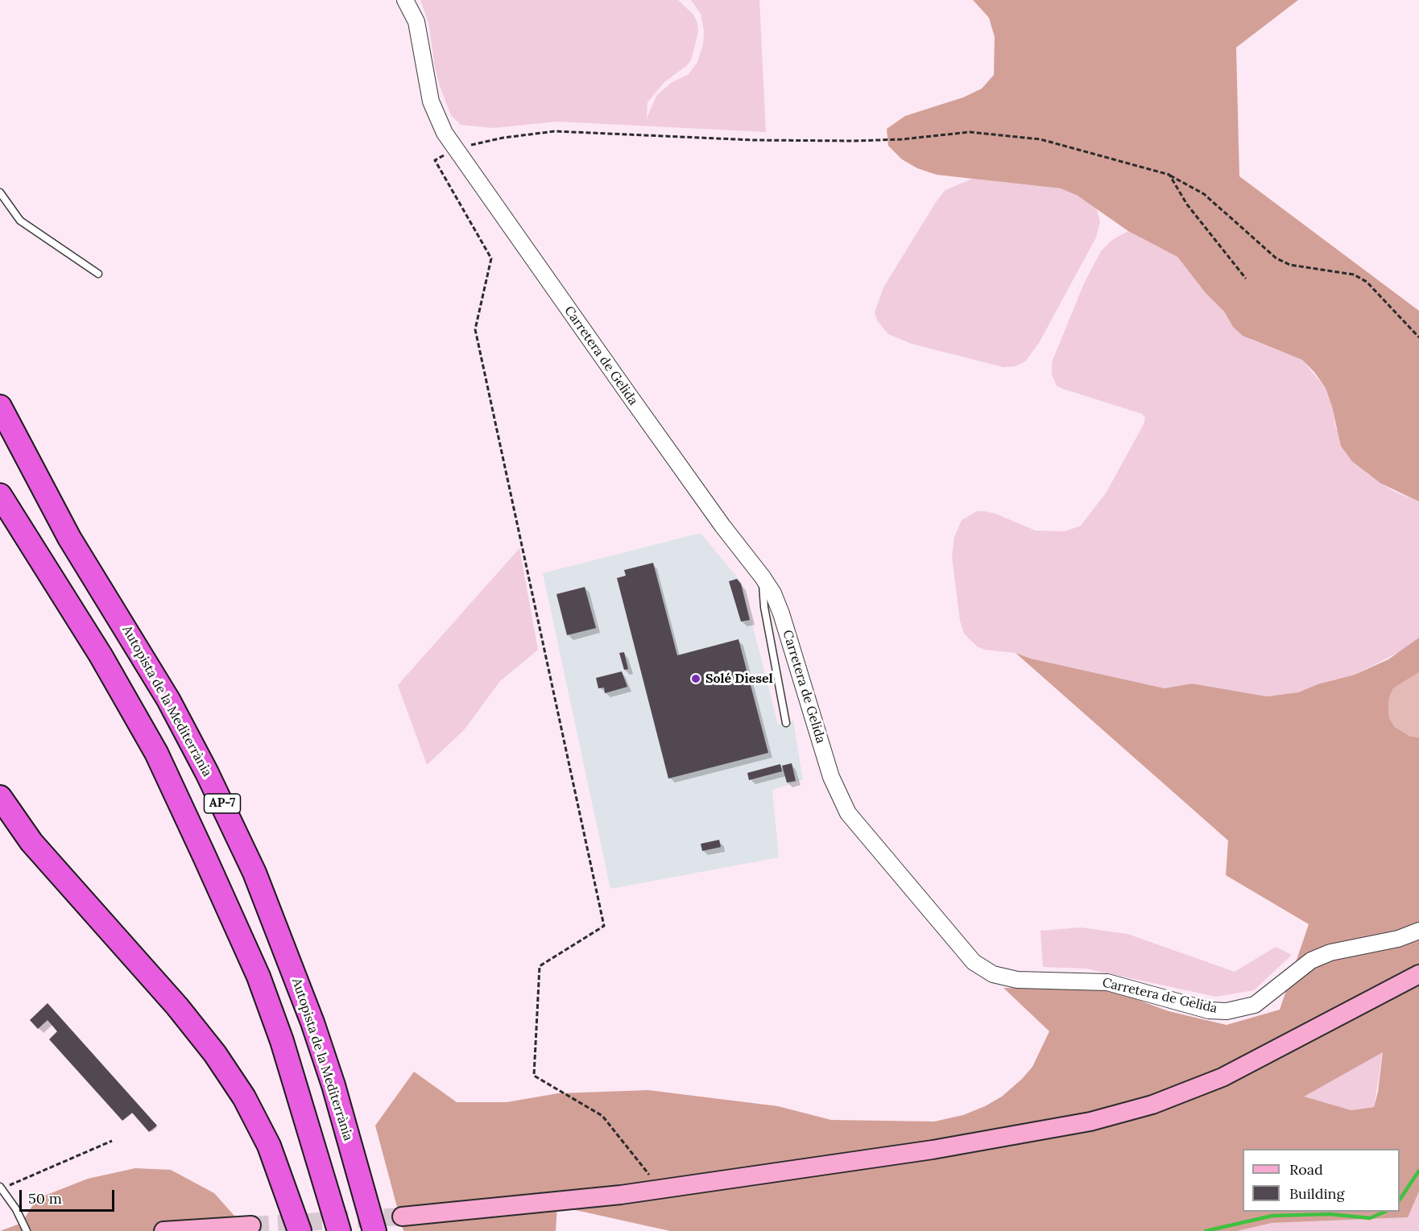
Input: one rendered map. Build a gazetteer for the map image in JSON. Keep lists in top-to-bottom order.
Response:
{
  "streets": {
    "highway": ["Autopista de la Mediterrània", "AP-7"],
    "street": ["Carretera de Gelida"]
  },
  "places": ["Solé Diesel"],
  "legend": ["Road", "Building"],
  "scale_bar": "50 m"
}
